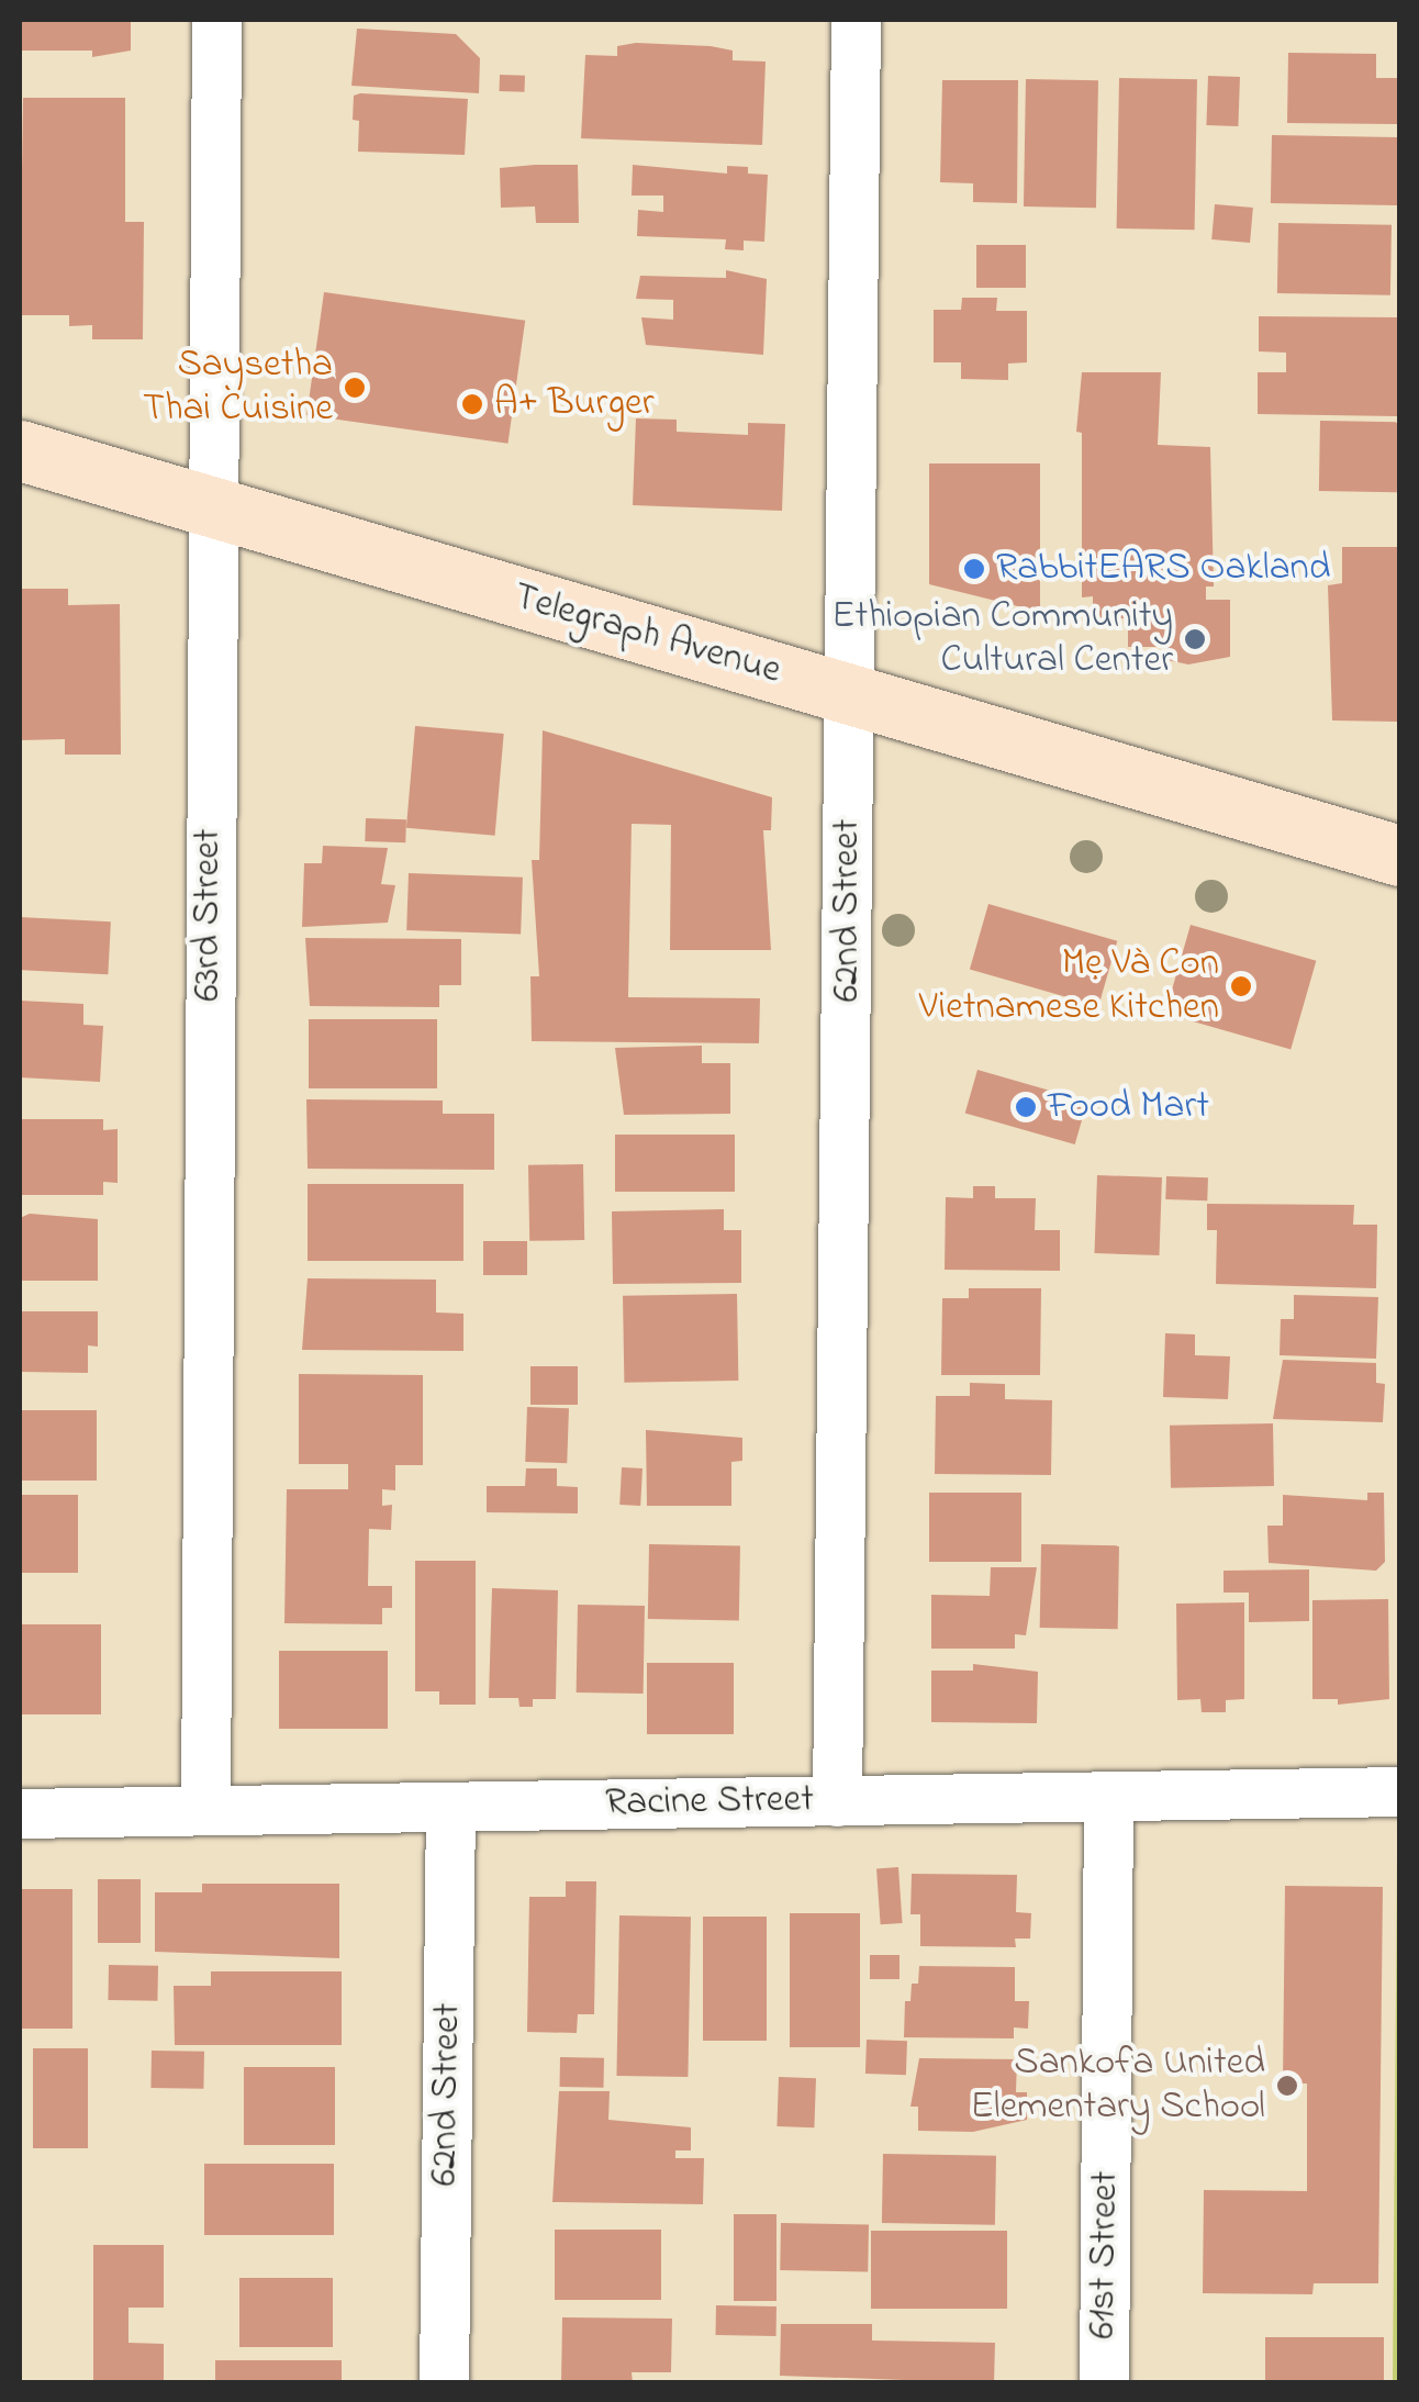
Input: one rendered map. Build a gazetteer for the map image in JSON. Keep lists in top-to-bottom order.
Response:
{
  "streets": {
    "main road": ["Telegraph Avenue"],
    "street": [
      "62nd Street",
      "63rd Street",
      "Racine Street",
      "61st Street"
    ]
  },
  "crossings": [
    ["Telegraph Avenue", "62nd Street"],
    ["Telegraph Avenue", "63rd Street"],
    ["62nd Street", "Racine Street"],
    ["63rd Street", "Racine Street"],
    ["Racine Street", "61st Street"]
  ],
  "places": [
    "Saysetha Thai Cuisine",
    "A+ Burger",
    "RabbitEARS Oakland",
    "Ethiopian Community Cultural Center",
    "Mẹ Và Con Vietnamese Kitchen",
    "Food Mart",
    "Sankofa United Elementary School"
  ]
}
